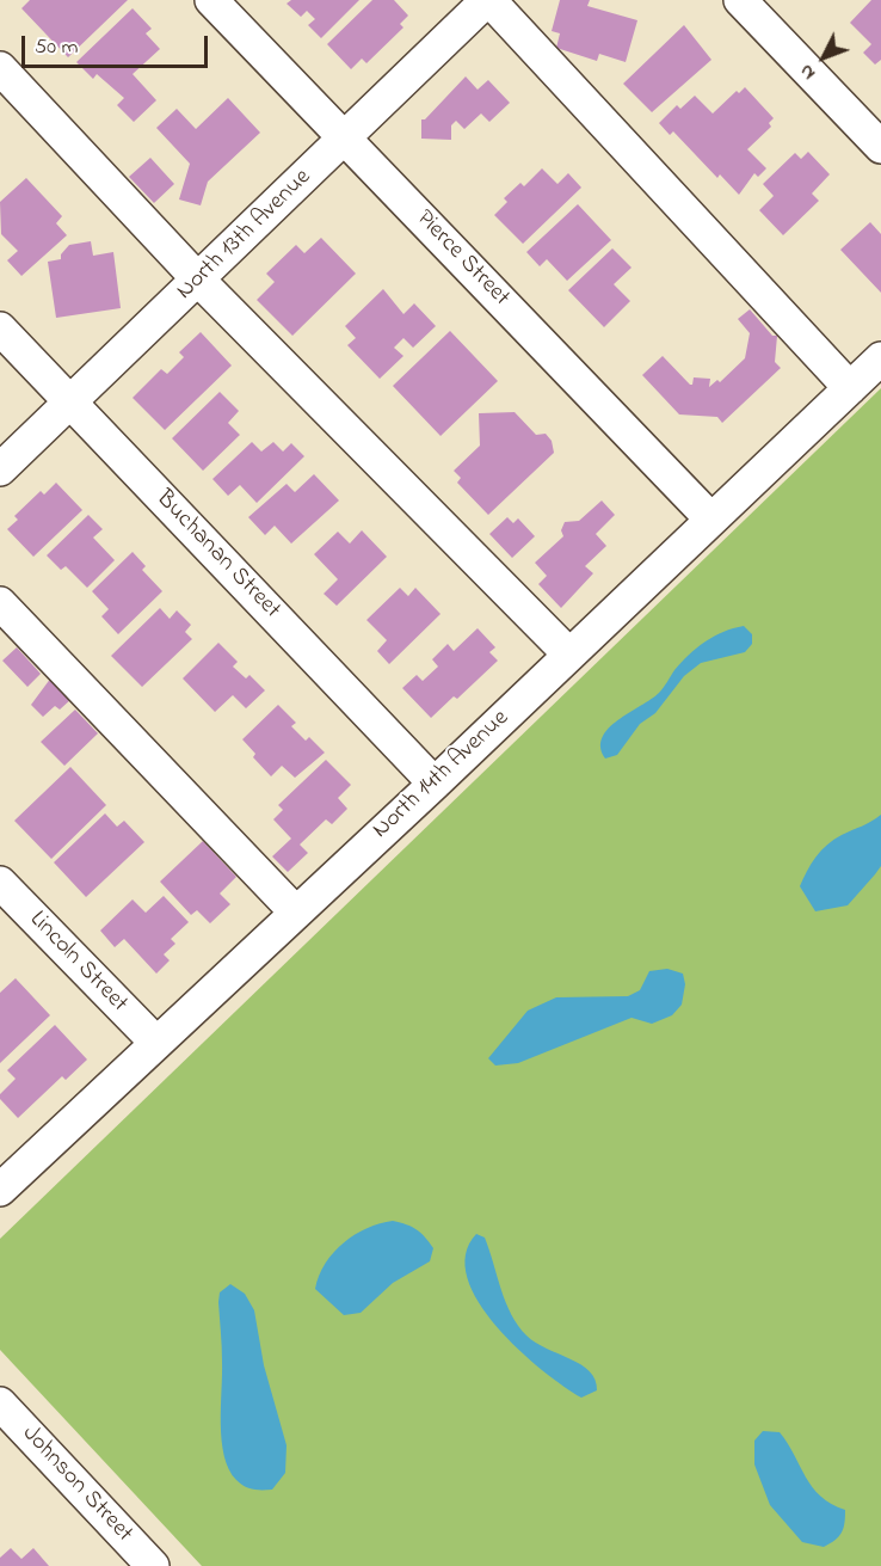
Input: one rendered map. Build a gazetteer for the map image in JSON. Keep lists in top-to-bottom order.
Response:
{
  "streets": {
    "street": [
      "North 13th Avenue",
      "Pierce Street",
      "Buchanan Street",
      "North 14th Avenue",
      "Lincoln Street",
      "Johnson Street"
    ]
  },
  "crossings": [
    ["North 13th Avenue", "Pierce Street"],
    ["North 13th Avenue", "Buchanan Street"],
    ["Pierce Street", "North 14th Avenue"],
    ["Buchanan Street", "North 14th Avenue"],
    ["North 14th Avenue", "Lincoln Street"]
  ],
  "scale_bar": "50 m",
  "north": "bottom left"
}
